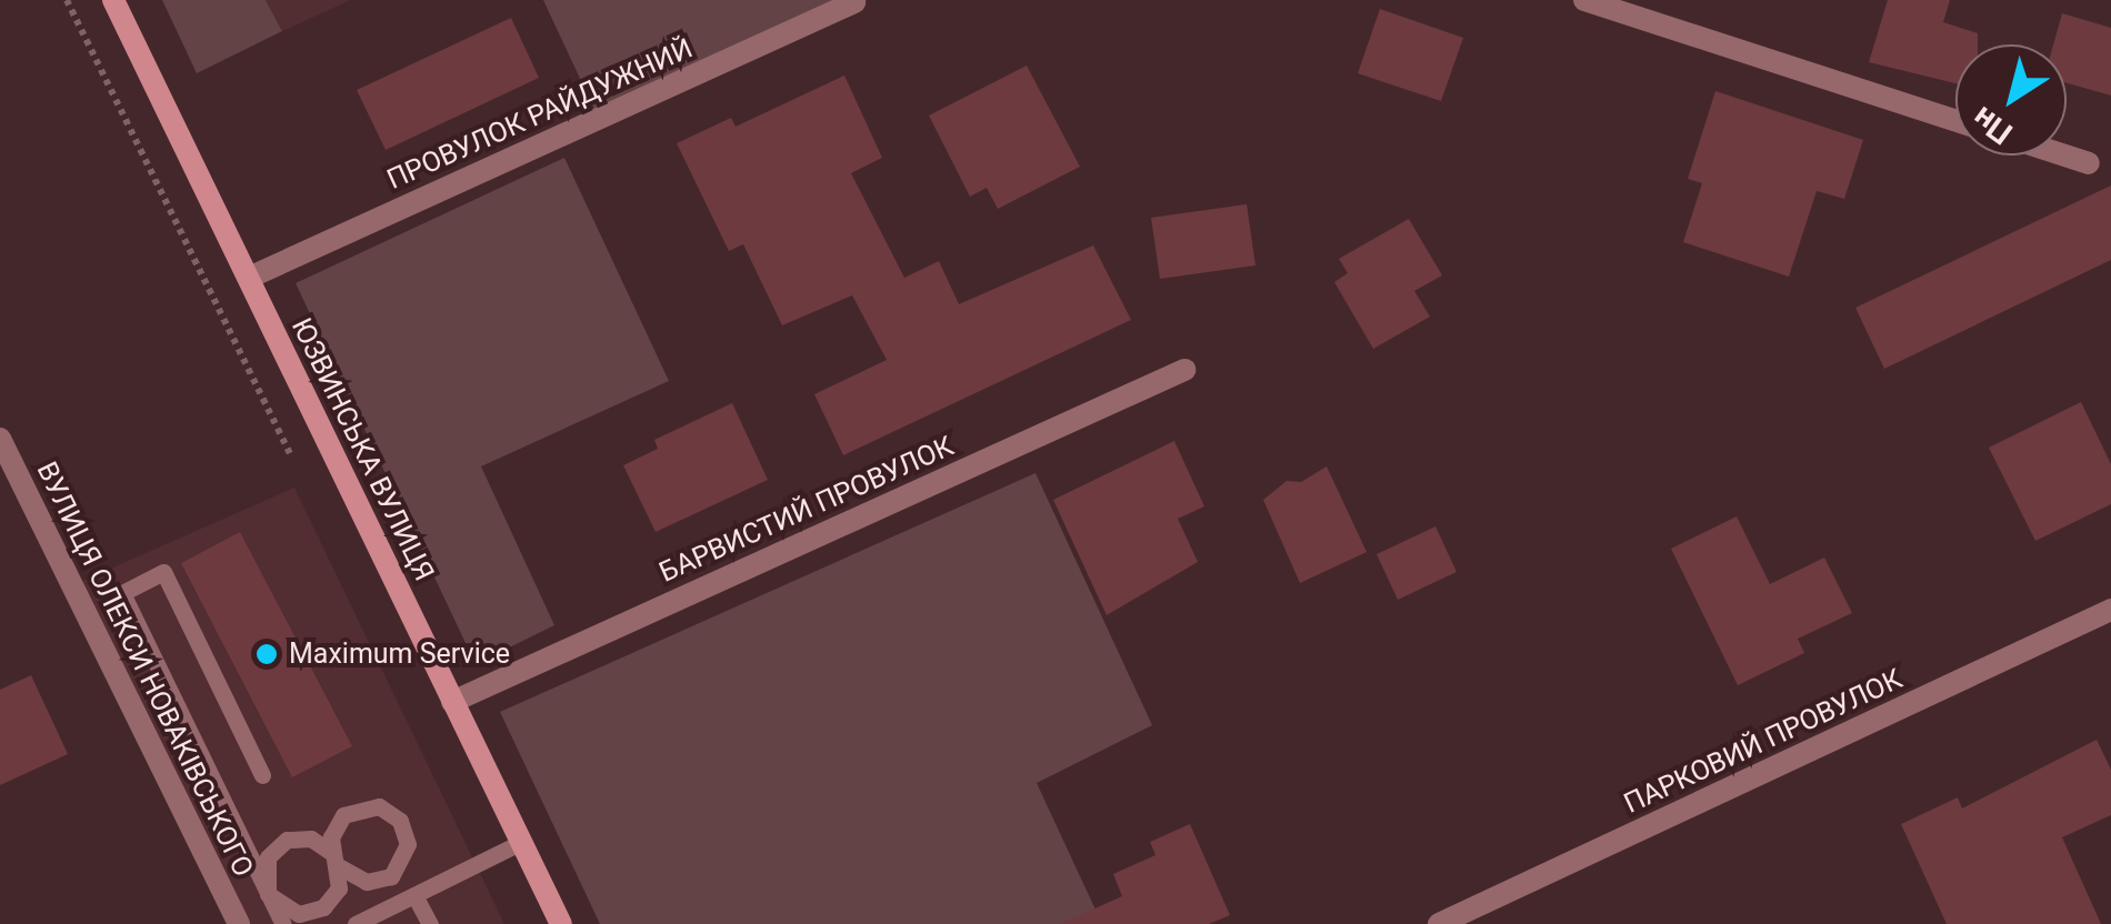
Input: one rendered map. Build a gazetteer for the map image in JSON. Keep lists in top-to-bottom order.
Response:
{
  "streets": {
    "main road": ["ЮЗВИНСЬКА ВУЛИЦЯ"],
    "street": [
      "ПРОВУЛОК РАЙДУЖНИЙ",
      "БАРВИСТИЙ ПРОВУЛОК",
      "ВУЛИЦЯ ОЛЕКСИ НОВАКІВСЬКОГО",
      "ПАРКОВИЙ ПРОВУЛОК"
    ]
  },
  "crossings": [
    ["ПРОВУЛОК РАЙДУЖНИЙ", "ЮЗВИНСЬКА ВУЛИЦЯ"],
    ["ЮЗВИНСЬКА ВУЛИЦЯ", "БАРВИСТИЙ ПРОВУЛОК"]
  ],
  "places": ["Maximum Service"],
  "north": "bottom left"
}
